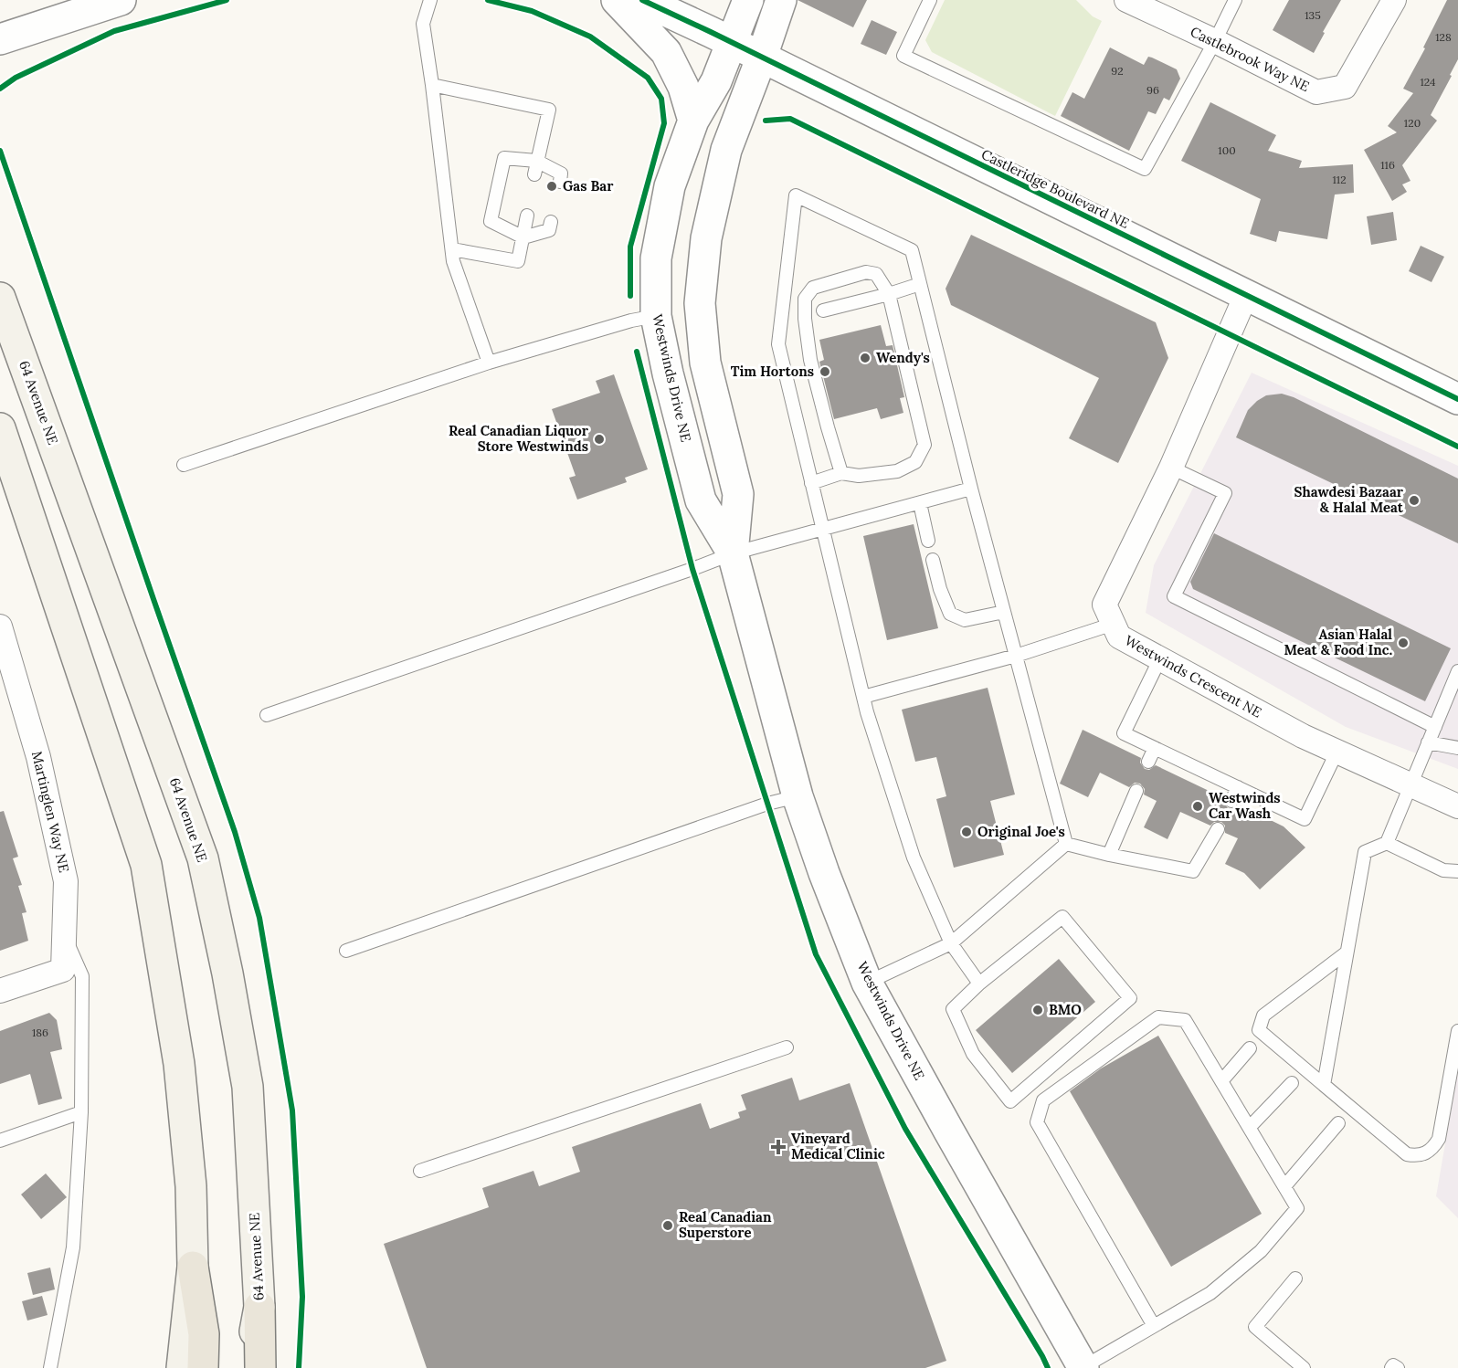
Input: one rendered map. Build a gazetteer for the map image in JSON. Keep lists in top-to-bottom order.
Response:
{
  "streets": {
    "main road": ["64 Avenue NE"],
    "street": [
      "Castlebrook Way NE",
      "Castleridge Boulevard NE",
      "Westwinds Drive NE",
      "Westwinds Crescent NE",
      "Martinglen Way NE"
    ]
  },
  "crossings": [
    ["Castleridge Boulevard NE", "Westwinds Drive NE"],
    ["Castleridge Boulevard NE", "Westwinds Crescent NE"]
  ],
  "places": {
    "other": [
      "Gas Bar",
      "Wendy's",
      "Tim Hortons",
      "Real Canadian Liquor Store Westwinds",
      "Shawdesi Bazaar & Halal Meat",
      "Asian Halal Meat & Food Inc.",
      "Westwinds Car Wash",
      "Original Joe's",
      "BMO",
      "Real Canadian Superstore"
    ],
    "health": ["Vineyard Medical Clinic"]
  },
  "house_numbers": [
    "135",
    "128",
    "92",
    "124",
    "96",
    "120",
    "100",
    "116",
    "112",
    "186"
  ]
}
